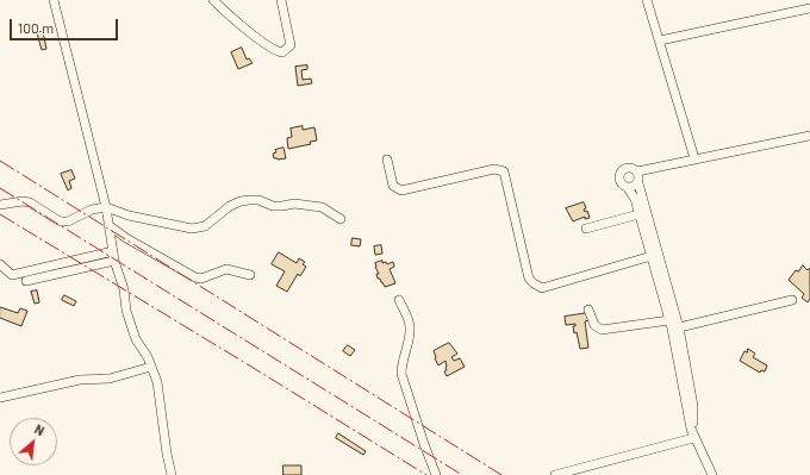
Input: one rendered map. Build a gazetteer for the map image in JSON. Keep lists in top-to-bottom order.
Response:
{
  "scale_bar": "100 m",
  "north": "top right"
}
